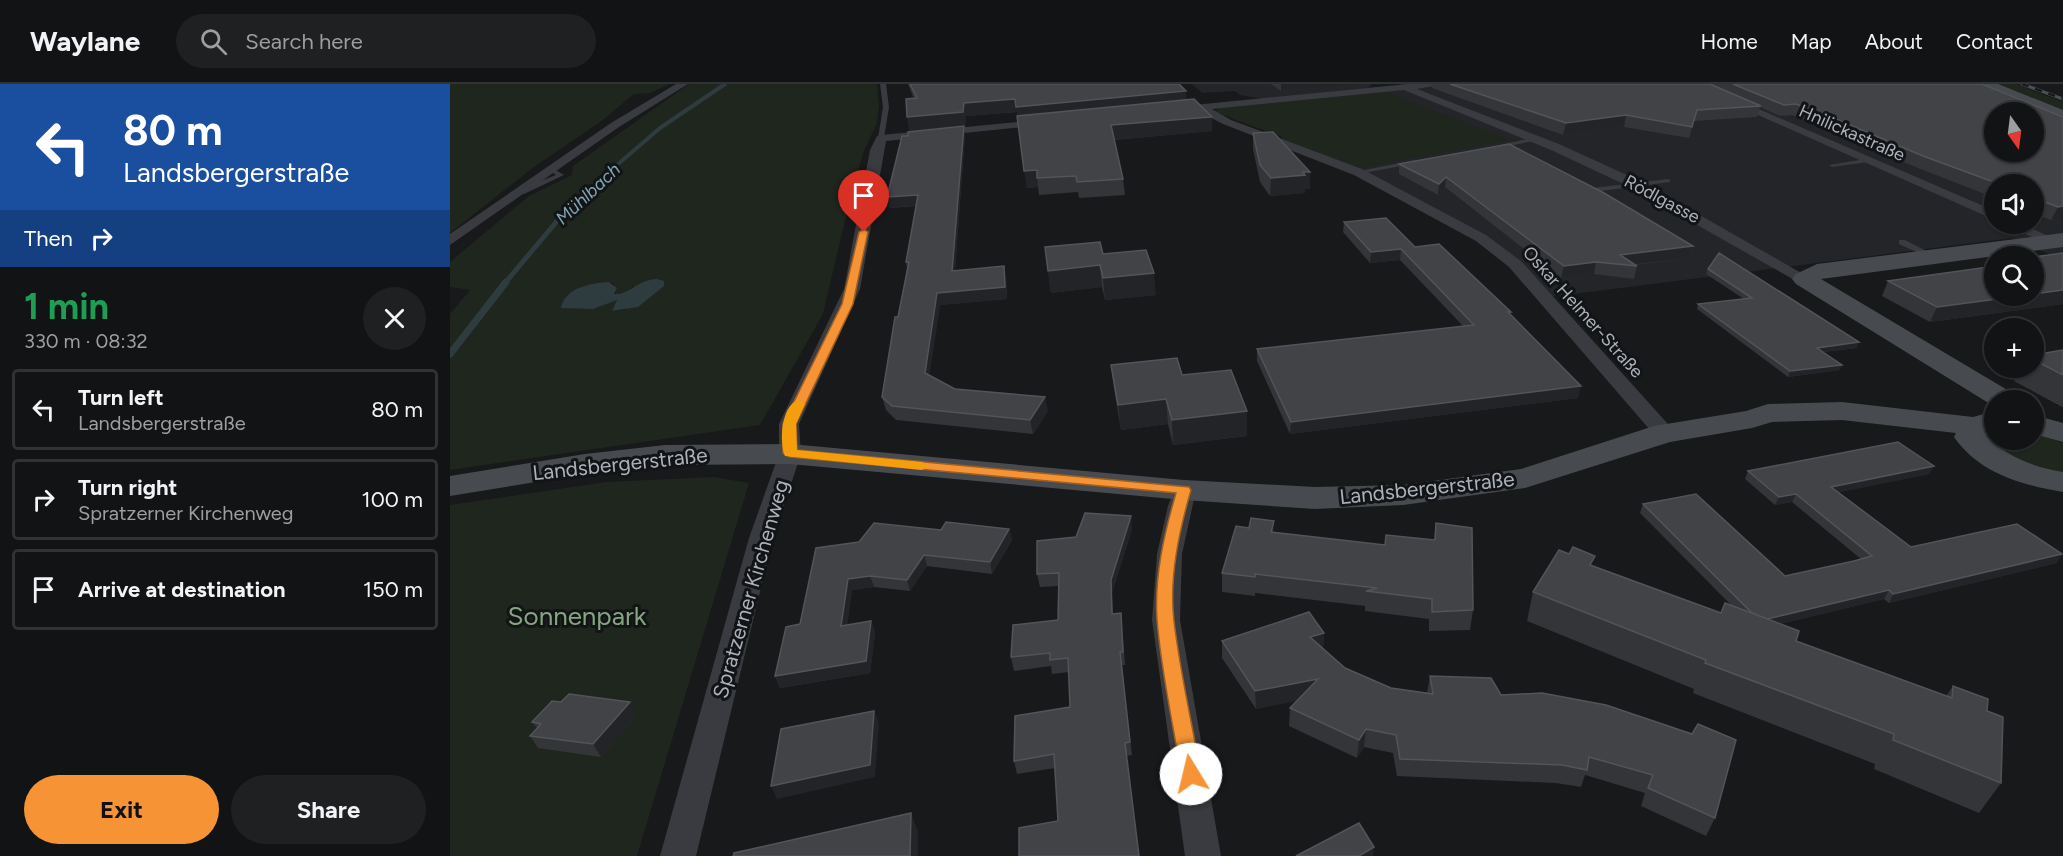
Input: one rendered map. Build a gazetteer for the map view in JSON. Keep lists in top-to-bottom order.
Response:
{
  "streets": {
    "street": [
      "Hnilickastraße",
      "Rödlgasse",
      "Oskar Helmer-Straße",
      "Landsbergerstraße",
      "Spratzerner Kirchenweg"
    ]
  },
  "crossings": [
    ["Oskar Helmer-Straße", "Landsbergerstraße"],
    ["Landsbergerstraße", "Spratzerner Kirchenweg"]
  ],
  "water": ["Mühlbach"],
  "parks": ["Sonnenpark"],
  "north": "bottom",
  "page": {
    "header": "Waylane",
    "search": "Search here",
    "nav": [
      "Home",
      "Map",
      "About",
      "Contact"
    ],
    "turn": ["80 m", "Landsbergerstraße"],
    "map_buttons": ["+", "−"],
    "then": "Then",
    "heading": ["1 min", "330 m · 08:32"],
    "list": [
      {
        "name": "Turn left",
        "note": "Landsbergerstraße",
        "value": "80 m"
      },
      {
        "name": "Turn right",
        "note": "Spratzerner Kirchenweg",
        "value": "100 m"
      },
      {
        "name": "Arrive at destination",
        "value": "150 m"
      }
    ],
    "buttons": ["Exit", "Share"]
  }
}
